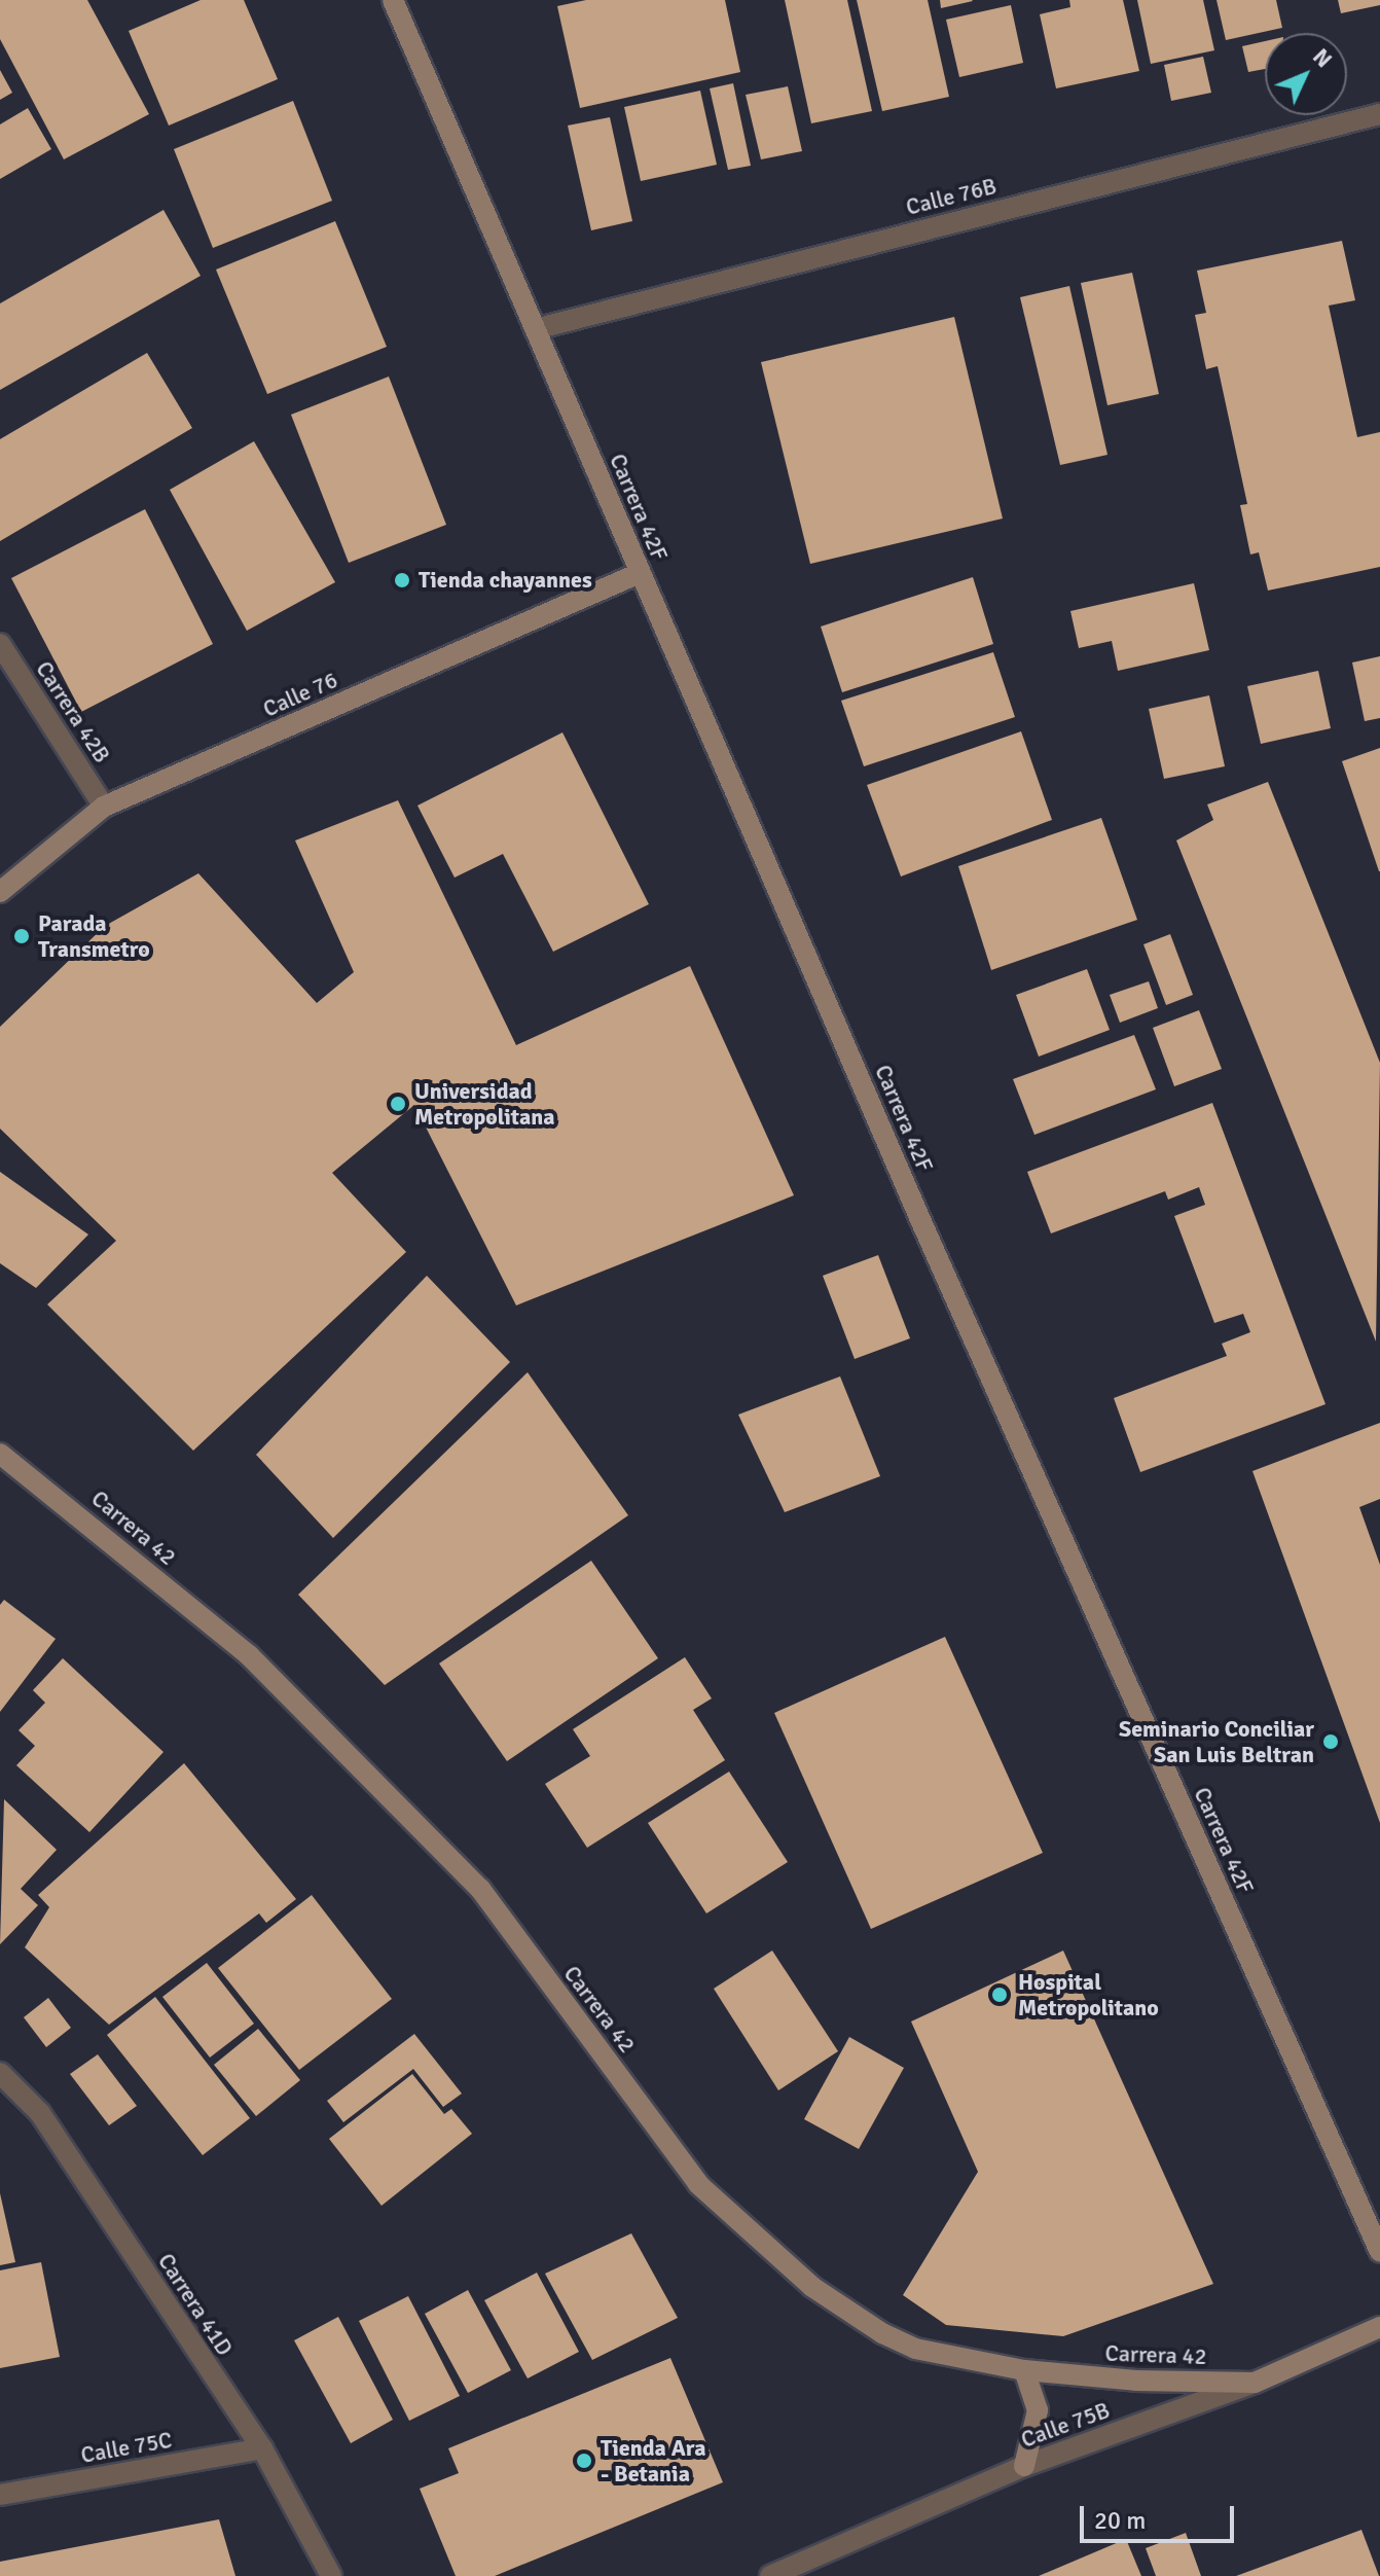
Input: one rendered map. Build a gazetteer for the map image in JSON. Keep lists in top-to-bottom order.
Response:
{
  "streets": {
    "street": [
      "Calle 76B",
      "Carrera 42F",
      "Calle 76",
      "Carrera 42B",
      "Carrera 42",
      "Carrera 41D",
      "Calle 75B",
      "Calle 75C"
    ]
  },
  "crossings": [
    ["Calle 76B", "Carrera 42F"],
    ["Carrera 42F", "Calle 76"],
    ["Calle 76", "Carrera 42B"],
    ["Carrera 42", "Calle 75B"],
    ["Carrera 41D", "Calle 75C"]
  ],
  "places": [
    "Tienda chayannes",
    "Parada Transmetro",
    "Universidad Metropolitana",
    "Seminario Conciliar San Luis Beltran",
    "Hospital Metropolitano",
    "Tienda Ara - Betania"
  ],
  "scale_bar": "20 m",
  "north": "top right"
}
